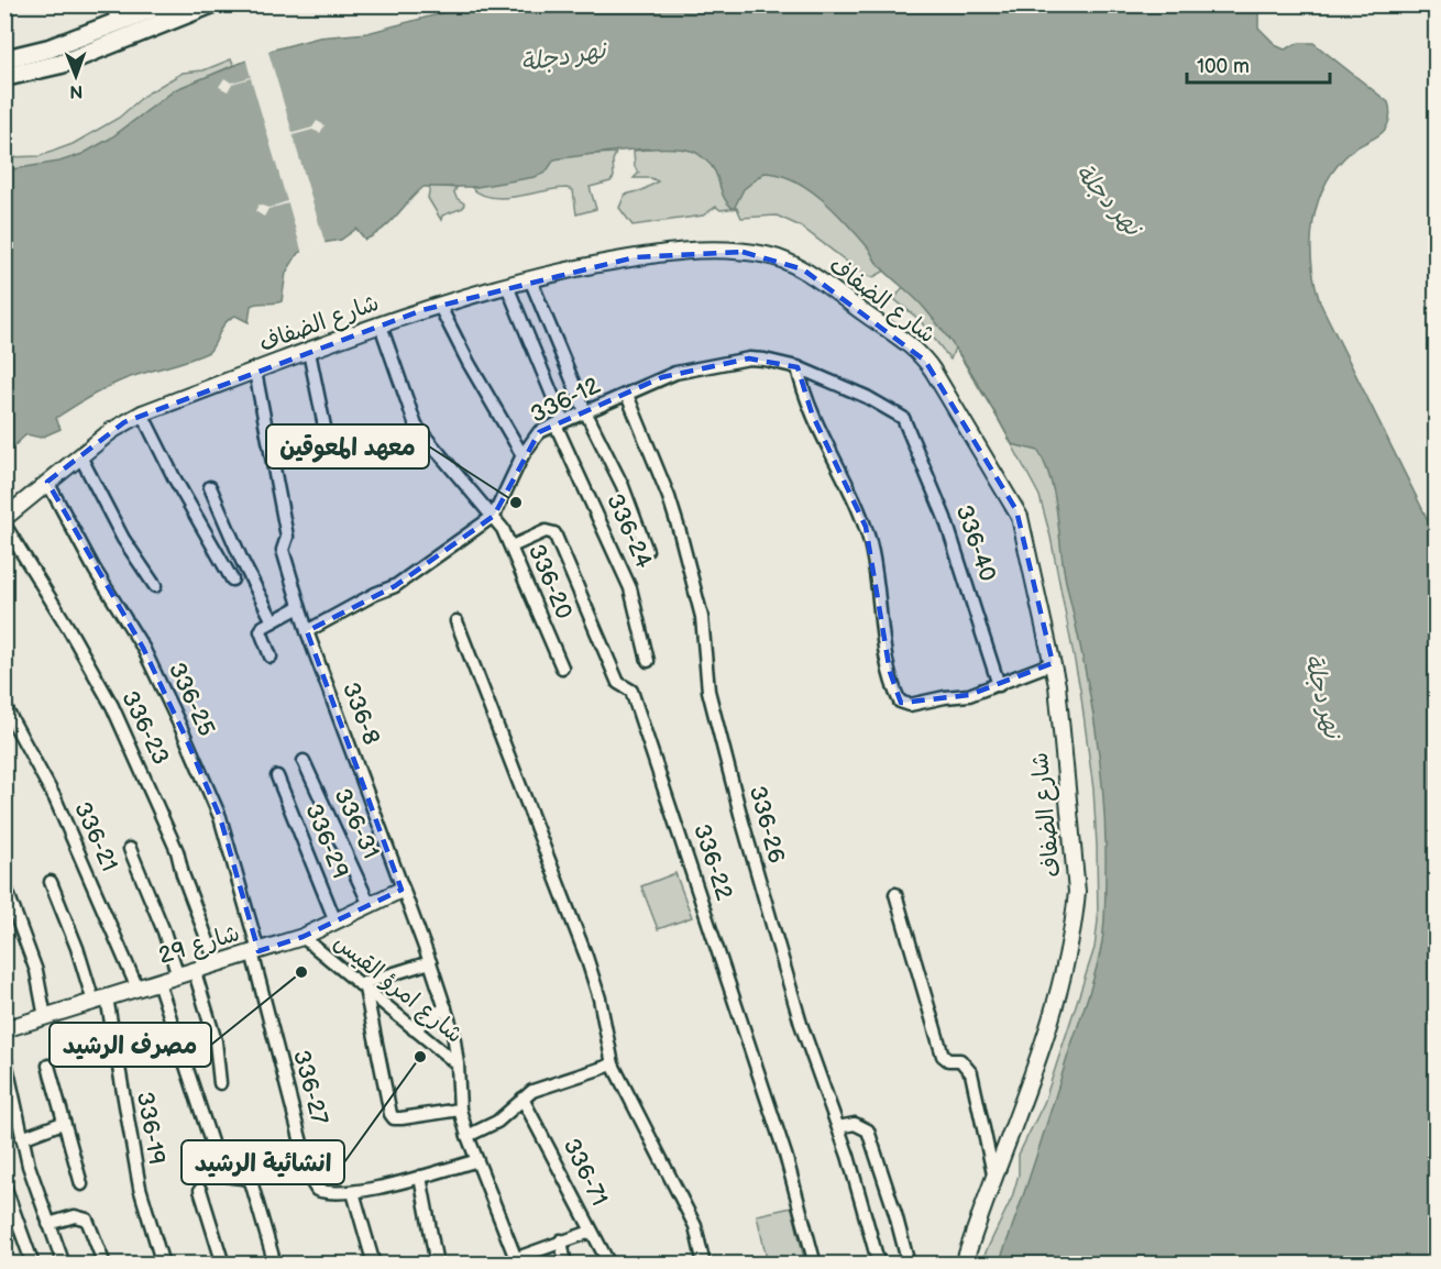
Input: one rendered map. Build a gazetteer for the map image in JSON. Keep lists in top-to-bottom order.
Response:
{
  "streets": {
    "street": [
      "شارع الضفاف",
      "336-12",
      "336-24",
      "336-40",
      "336-20",
      "336-25",
      "336-8",
      "336-23",
      "336-31",
      "336-26",
      "336-21",
      "336-29",
      "336-22",
      "شارع 29",
      "شارع امرؤ القيس",
      "336-27",
      "336-19",
      "336-71"
    ]
  },
  "crossings": [
    ["شارع الضفاف", "336-24"],
    ["شارع الضفاف", "336-20"],
    ["شارع الضفاف", "336-25"],
    ["شارع الضفاف", "336-8"],
    ["336-12", "336-24"],
    ["336-12", "336-40"],
    ["336-12", "336-20"],
    ["336-12", "336-26"],
    ["336-20", "336-22"],
    ["336-25", "شارع 29"],
    ["336-25", "336-27"],
    ["336-8", "شارع 29"],
    ["336-8", "شارع امرؤ القيس"],
    ["336-23", "شارع 29"],
    ["336-31", "شارع 29"],
    ["336-21", "شارع 29"],
    ["336-29", "شارع 29"],
    ["شارع 29", "شارع امرؤ القيس"],
    ["شارع 29", "336-27"],
    ["شارع 29", "336-19"],
    ["شارع امرؤ القيس", "336-27"]
  ],
  "water": ["نهر دجلة"],
  "places": ["معهد المعوقين", "مصرف الرشيد", "انشائية الرشيد"],
  "scale_bar": "100 m",
  "north": "bottom"
}
